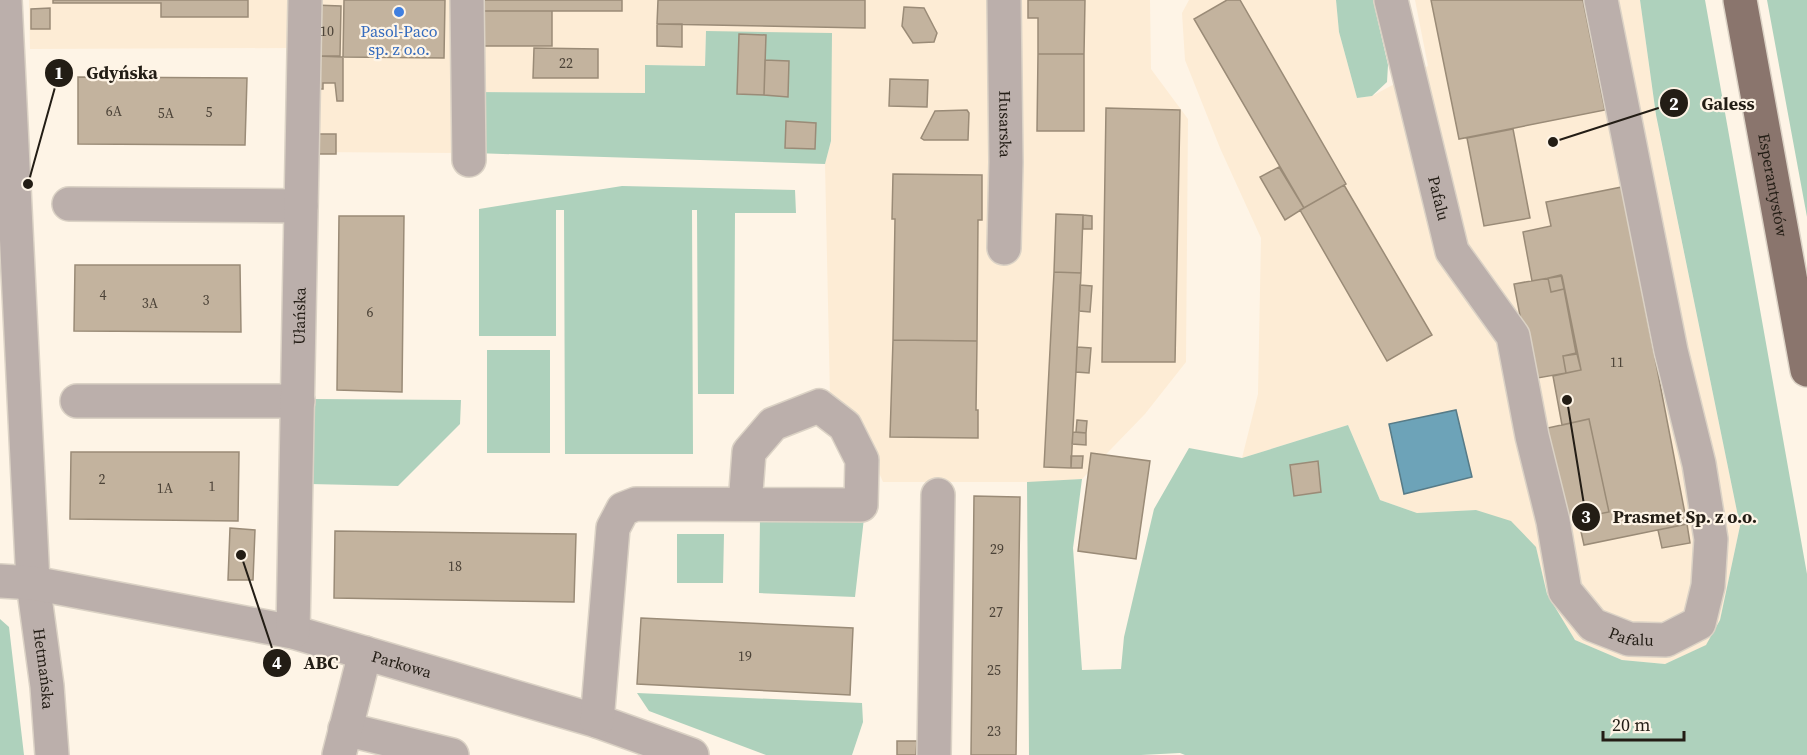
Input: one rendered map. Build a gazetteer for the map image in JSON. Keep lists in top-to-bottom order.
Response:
{
  "streets": {
    "main road": ["Esperantystów"],
    "street": [
      "Husarska",
      "Pafalu",
      "Ułańska",
      "Parkowa",
      "Hetmańska"
    ]
  },
  "crossings": [
    ["Ułańska", "Parkowa"],
    ["Parkowa", "Hetmańska"]
  ],
  "places": [
    "Pasol-Paco sp. z o.o.",
    "Galess",
    "Gdyńska",
    "Prasmet Sp. z o.o.",
    "ABC"
  ],
  "house_numbers": [
    "10",
    "22",
    "6A",
    "5",
    "5A",
    "4",
    "3",
    "3A",
    "6",
    "11",
    "2",
    "1",
    "1A",
    "29",
    "18",
    "27",
    "19",
    "25",
    "23"
  ],
  "scale_bar": "20 m"
}
